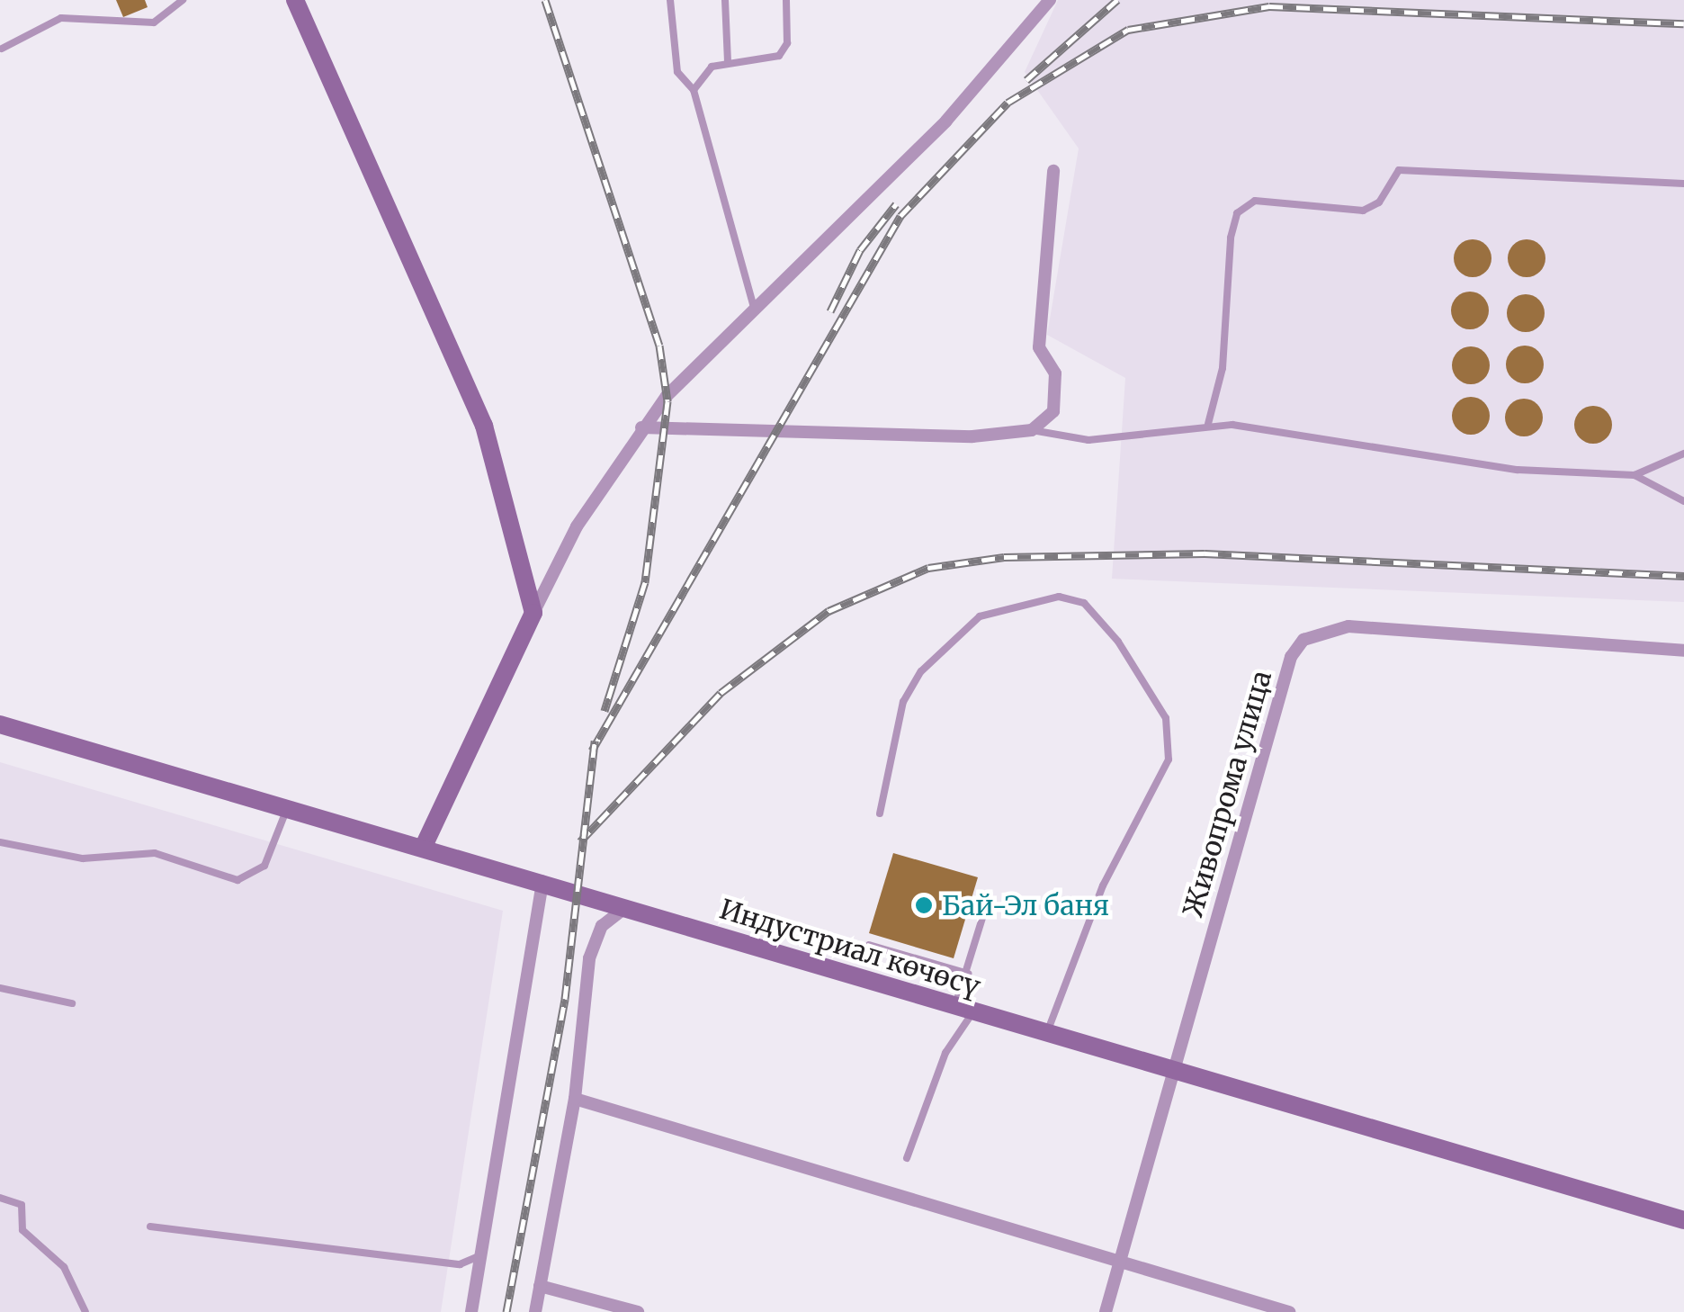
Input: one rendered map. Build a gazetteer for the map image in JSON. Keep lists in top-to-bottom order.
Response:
{
  "streets": {
    "main road": ["Индустриал көчөсү"],
    "street": ["Живопрома улица"]
  },
  "crossings": [
    ["Живопрома улица", "Индустриал көчөсү"]
  ],
  "places": ["Бай-Эл баня"]
}
